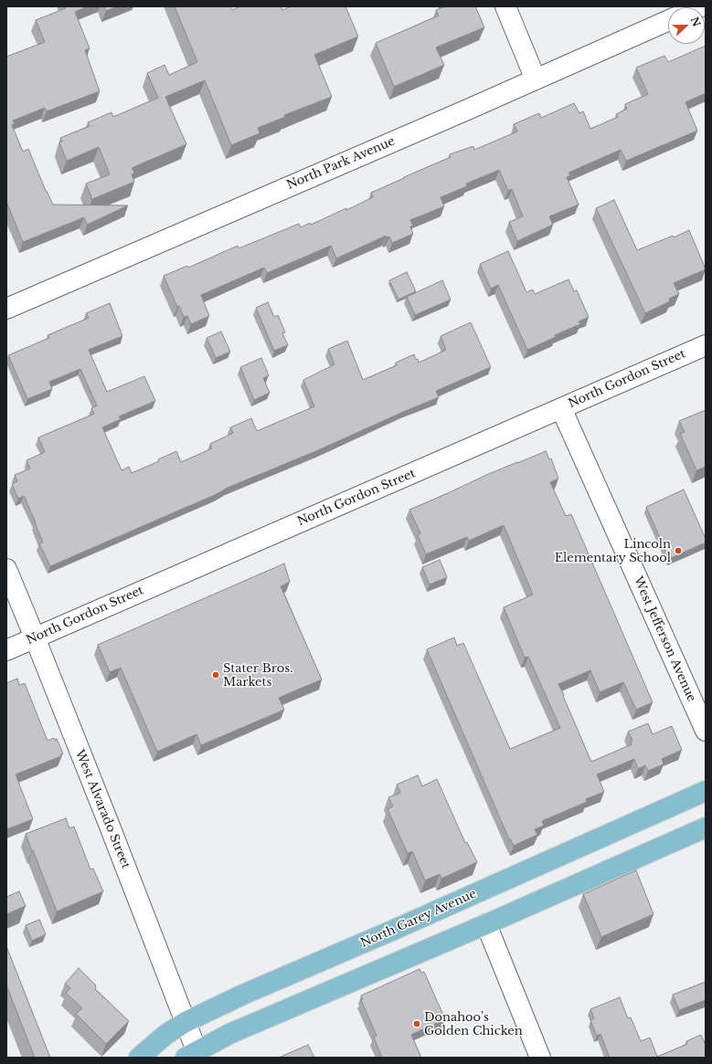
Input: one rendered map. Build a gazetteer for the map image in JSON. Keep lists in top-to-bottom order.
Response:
{
  "streets": {
    "main road": ["North Garey Avenue"],
    "street": [
      "North Park Avenue",
      "North Gordon Street",
      "West Jefferson Avenue",
      "West Alvarado Street"
    ]
  },
  "crossings": [
    ["North Gordon Street", "West Jefferson Avenue"],
    ["North Gordon Street", "West Alvarado Street"],
    ["West Alvarado Street", "North Garey Avenue"]
  ],
  "places": ["Lincoln Elementary School", "Stater Bros. Markets", "Donahoo’s Golden Chicken"],
  "north": "right"
}
